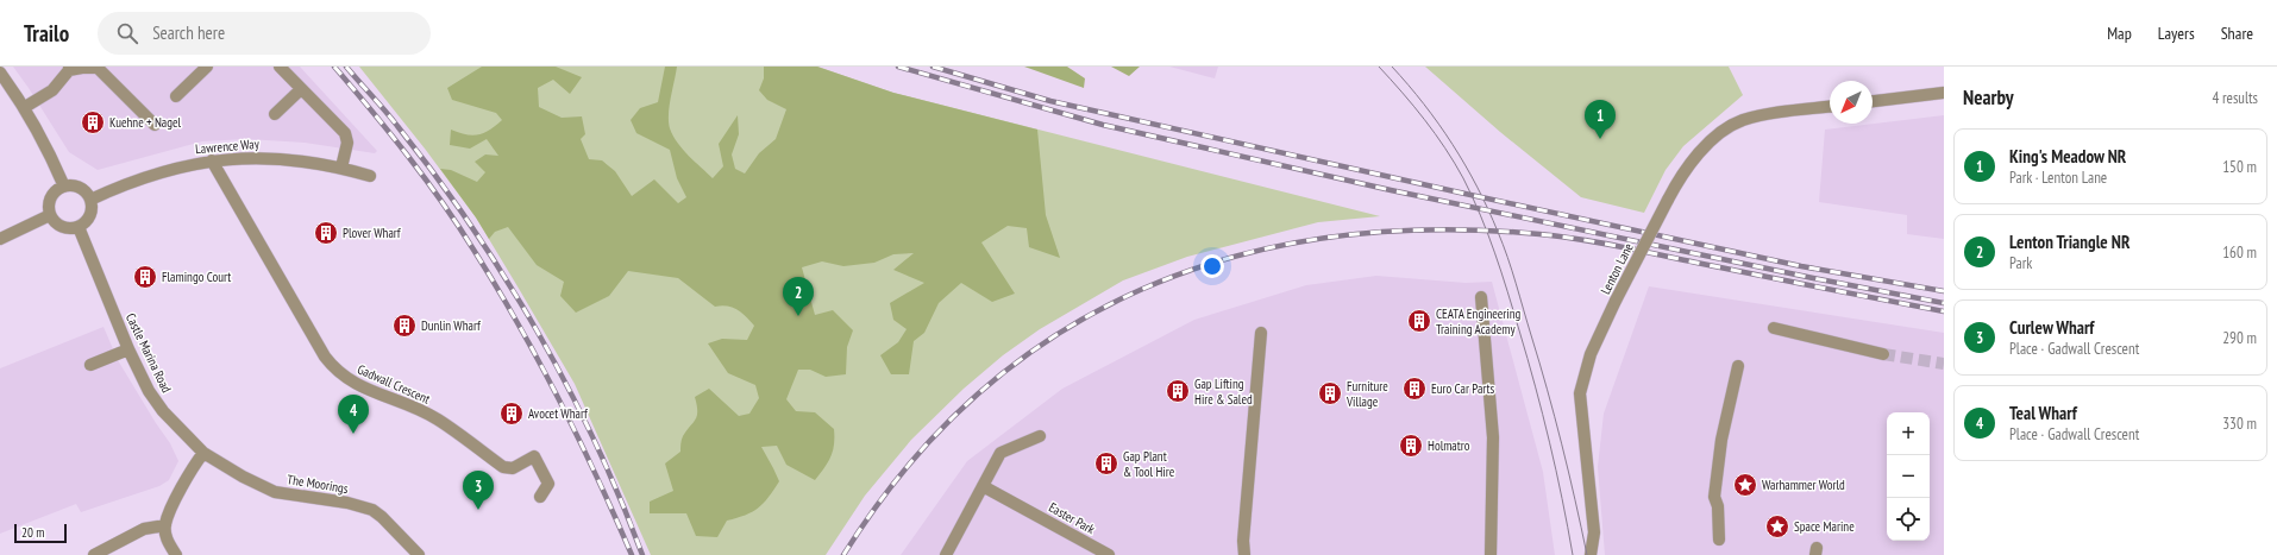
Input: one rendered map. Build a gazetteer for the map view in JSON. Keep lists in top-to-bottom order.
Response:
{
  "streets": {
    "street": [
      "Lawrence Way",
      "Lenton Lane",
      "Castle Marina Road",
      "Gadwall Crescent",
      "The Moorings",
      "Easter Park"
    ]
  },
  "crossings": [
    ["Lawrence Way", "Castle Marina Road"],
    ["Lawrence Way", "Gadwall Crescent"],
    ["Castle Marina Road", "The Moorings"]
  ],
  "places": {
    "building": [
      "Kuehne + Nagel",
      "Plover Wharf",
      "Flamingo Court",
      "CEATA Engineering Training Academy",
      "Dunlin Wharf",
      "Euro Car Parts",
      "Gap Lifting Hire & Saled",
      "Furniture Village",
      "Avocet Wharf",
      "Holmatro",
      "Gap Plant & Tool Hire"
    ],
    "place": ["Warhammer World", "Space Marine"]
  },
  "scale_bar": "20 m",
  "north": "bottom left",
  "page": {
    "header": "Trailo",
    "search": "Search here",
    "nav": ["Map", "Layers", "Share"],
    "heading": ["Nearby", "4 results"],
    "pins": [
      "1",
      "2",
      "4",
      "3"
    ],
    "list": [
      {
        "mark": "1",
        "name": "King's Meadow NR",
        "note": "Park · Lenton Lane",
        "value": "150 m"
      },
      {
        "mark": "2",
        "name": "Lenton Triangle NR",
        "note": "Park",
        "value": "160 m"
      },
      {
        "mark": "3",
        "name": "Curlew Wharf",
        "note": "Place · Gadwall Crescent",
        "value": "290 m"
      },
      {
        "mark": "4",
        "name": "Teal Wharf",
        "note": "Place · Gadwall Crescent",
        "value": "330 m"
      }
    ],
    "map_buttons": ["+", "−"],
    "scale": "20 m"
  }
}
